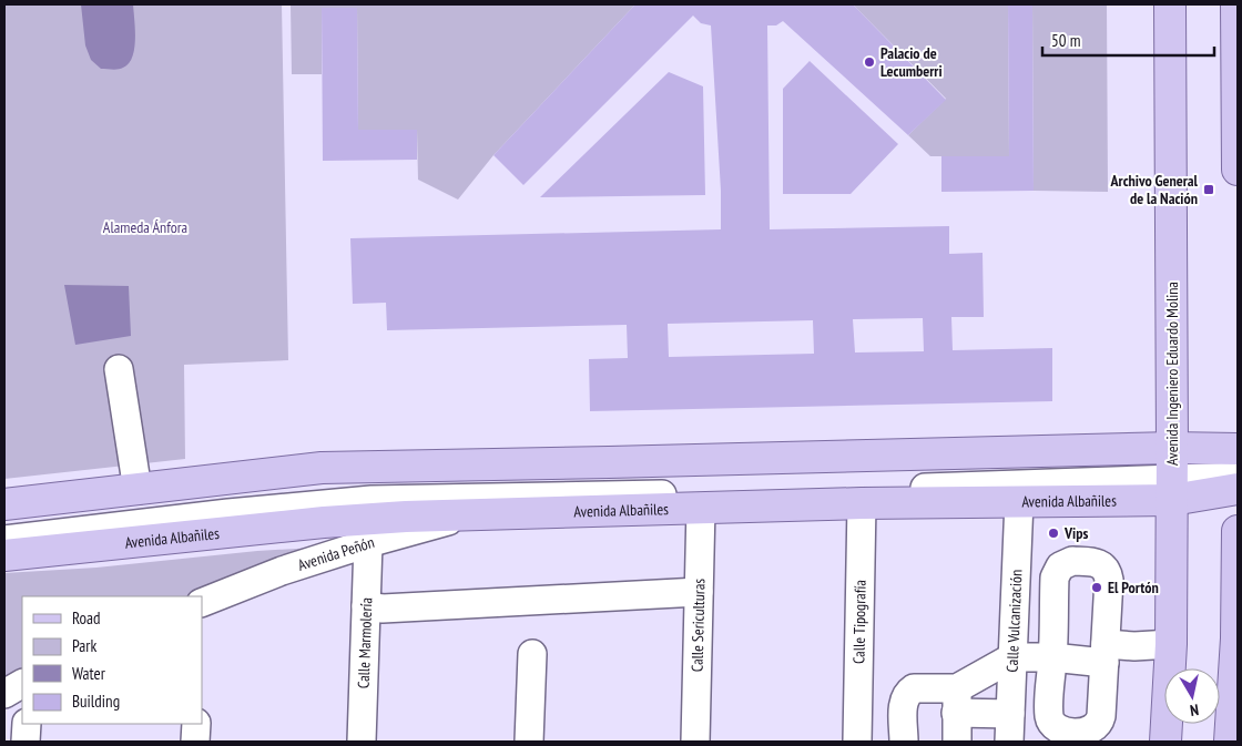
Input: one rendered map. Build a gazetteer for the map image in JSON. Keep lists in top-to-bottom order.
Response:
{
  "streets": {
    "main road": ["Avenida Ingeniero Eduardo Molina", "Avenida Albañiles"],
    "street": [
      "Avenida Peñón",
      "Calle Vulcanización",
      "Calle Tipografía",
      "Calle Sericulturas",
      "Calle Marmolería"
    ]
  },
  "crossings": [
    ["Avenida Ingeniero Eduardo Molina", "Avenida Albañiles"],
    ["Avenida Albañiles", "Avenida Peñón"],
    ["Avenida Albañiles", "Calle Vulcanización"],
    ["Avenida Albañiles", "Calle Tipografía"],
    ["Avenida Albañiles", "Calle Sericulturas"],
    ["Avenida Peñón", "Calle Marmolería"]
  ],
  "parks": ["Alameda Ánfora"],
  "places": {
    "other": ["Palacio de Lecumberri", "Vips", "El Portón"],
    "transit": ["Archivo General de la Nación"]
  },
  "legend": [
    "Road",
    "Park",
    "Water",
    "Building"
  ],
  "scale_bar": "50 m",
  "north": "bottom"
}
